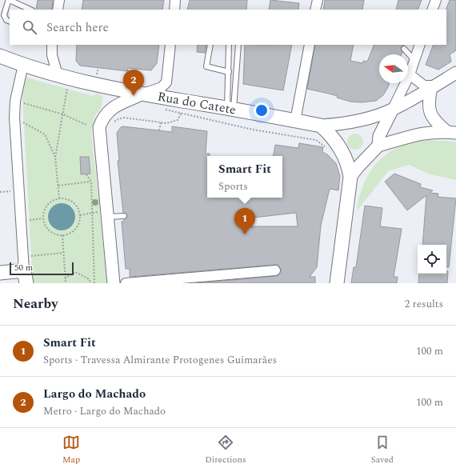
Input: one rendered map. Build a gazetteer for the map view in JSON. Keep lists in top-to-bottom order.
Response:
{
  "streets": {
    "main road": ["Rua do Catete"]
  },
  "scale_bar": "50 m",
  "north": "left",
  "page": {
    "search": "Search here",
    "pins": ["2", "1"],
    "popup": ["Smart Fit", "Sports"],
    "scale": "50 m",
    "heading": ["Nearby", "2 results"],
    "list": [
      {
        "mark": "1",
        "name": "Smart Fit",
        "note": "Sports · Travessa Almirante Protogenes Guimarães",
        "value": "100 m"
      },
      {
        "mark": "2",
        "name": "Largo do Machado",
        "note": "Metro · Largo do Machado",
        "value": "100 m"
      }
    ],
    "nav": ["Map", "Directions", "Saved"]
  }
}
